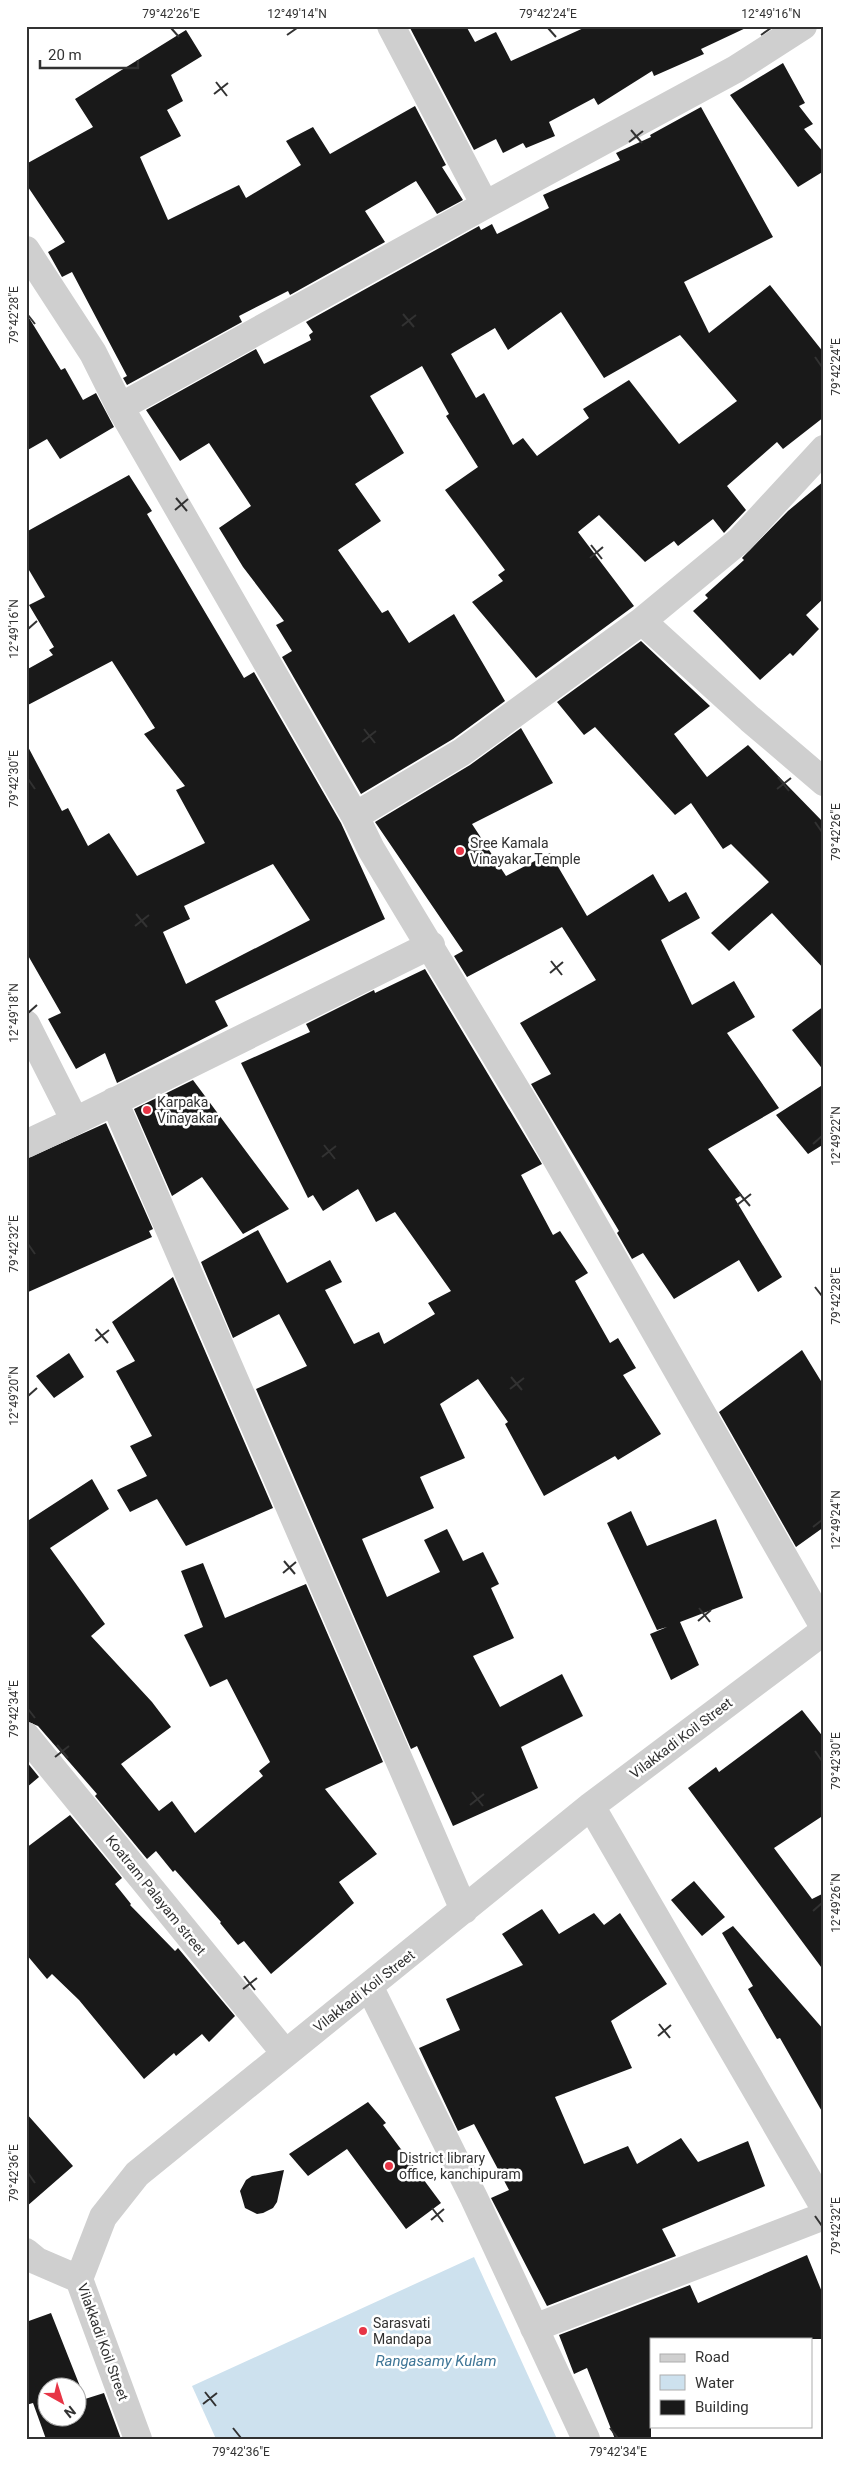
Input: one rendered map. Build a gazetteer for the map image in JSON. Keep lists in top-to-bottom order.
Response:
{
  "streets": {
    "street": ["Vilakkadi Koil Street", "Koatram Palayam street"]
  },
  "crossings": [
    ["Vilakkadi Koil Street", "Koatram Palayam street"]
  ],
  "water": ["Rangasamy Kulam"],
  "places": [
    "Sree Kamala Vinayakar Temple",
    "Karpaka Vinayakar",
    "District library office, kanchipuram",
    "Sarasvati Mandapa"
  ],
  "legend": ["Road", "Water", "Building"],
  "scale_bar": "20 m",
  "north": "bottom right",
  "coordinates": [
    "79°42'26\"E",
    "12°49'14\"N",
    "79°42'24\"E",
    "12°49'16\"N",
    "79°42'28\"E",
    "79°42'30\"E",
    "12°49'18\"N",
    "12°49'22\"N",
    "79°42'32\"E",
    "12°49'20\"N",
    "12°49'24\"N",
    "79°42'34\"E",
    "12°49'26\"N",
    "79°42'36\"E"
  ]
}
